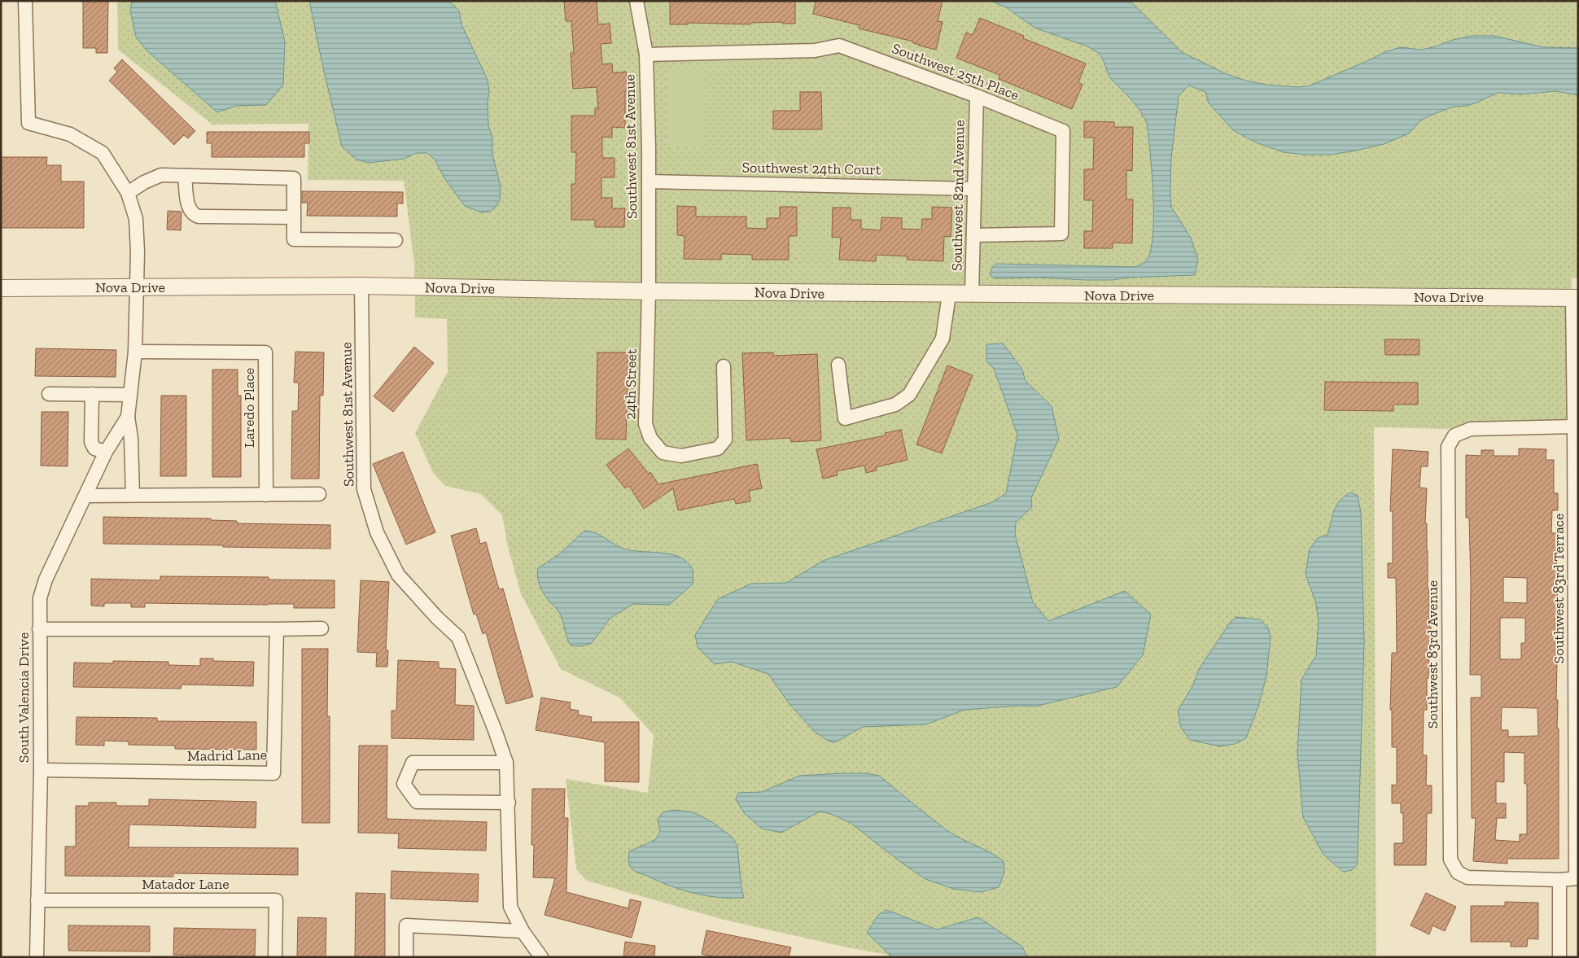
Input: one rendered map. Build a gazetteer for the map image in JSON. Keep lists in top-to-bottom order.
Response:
{
  "streets": {
    "street": [
      "Southwest 25th Place",
      "Southwest 81st Avenue",
      "Southwest 24th Court",
      "Southwest 82nd Avenue",
      "Nova Drive",
      "24th Street",
      "Laredo Place",
      "Southwest 83rd Terrace",
      "Southwest 83rd Avenue",
      "South Valencia Drive",
      "Madrid Lane",
      "Matador Lane"
    ]
  },
  "crossings": [
    ["Southwest 25th Place", "Southwest 81st Avenue"],
    ["Southwest 25th Place", "Southwest 82nd Avenue"],
    ["Southwest 81st Avenue", "Southwest 24th Court"],
    ["Southwest 81st Avenue", "Nova Drive"],
    ["Southwest 81st Avenue", "24th Street"],
    ["Southwest 24th Court", "Southwest 82nd Avenue"],
    ["Southwest 82nd Avenue", "Nova Drive"],
    ["Nova Drive", "24th Street"],
    ["Nova Drive", "Southwest 83rd Terrace"],
    ["Nova Drive", "South Valencia Drive"],
    ["Laredo Place", "South Valencia Drive"],
    ["Southwest 83rd Terrace", "Southwest 83rd Avenue"],
    ["South Valencia Drive", "Madrid Lane"],
    ["South Valencia Drive", "Matador Lane"]
  ]
}
